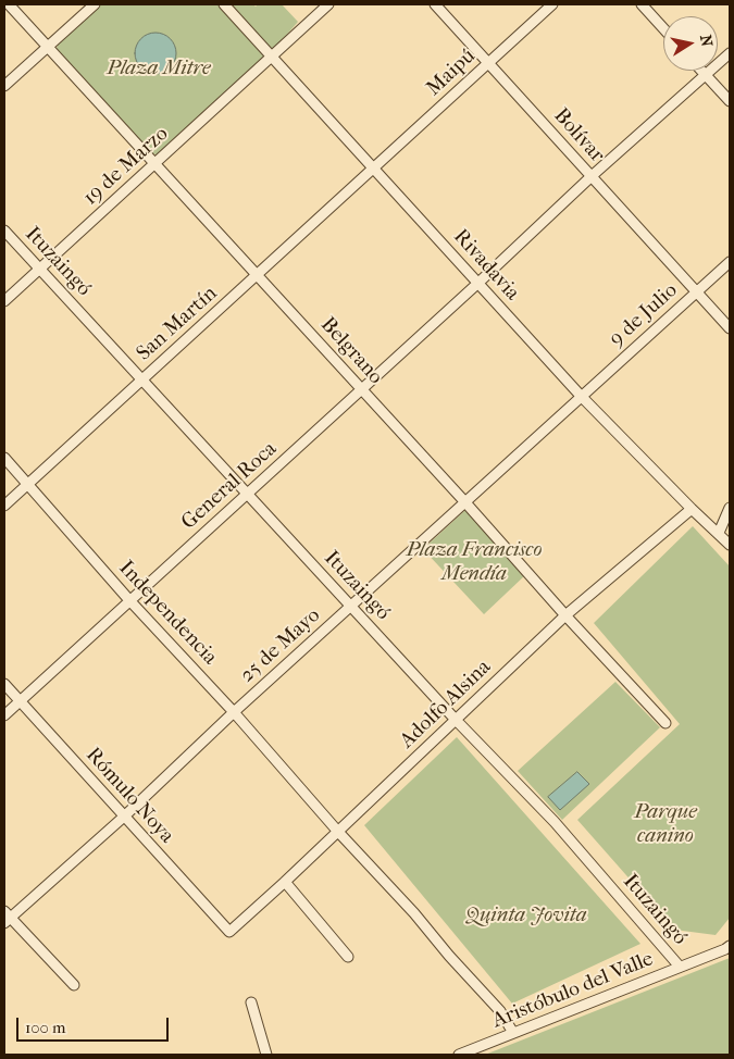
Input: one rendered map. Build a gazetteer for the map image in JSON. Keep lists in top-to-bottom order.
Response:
{
  "streets": {
    "street": [
      "Maipú",
      "Bolívar",
      "19 de Marzo",
      "Ituzaingó",
      "Rivadavia",
      "9 de Julio",
      "San Martín",
      "Belgrano",
      "General Roca",
      "Independencia",
      "25 de Mayo",
      "Adolfo Alsina",
      "Rómulo Noya",
      "Aristóbulo del Valle"
    ]
  },
  "crossings": [
    ["Maipú", "Bolívar"],
    ["Maipú", "Rivadavia"],
    ["Maipú", "San Martín"],
    ["Bolívar", "9 de Julio"],
    ["Bolívar", "General Roca"],
    ["19 de Marzo", "Ituzaingó"],
    ["19 de Marzo", "Rivadavia"],
    ["19 de Marzo", "Belgrano"],
    ["Ituzaingó", "San Martín"],
    ["Ituzaingó", "General Roca"],
    ["Ituzaingó", "25 de Mayo"],
    ["Ituzaingó", "Adolfo Alsina"],
    ["Ituzaingó", "Aristóbulo del Valle"],
    ["Rivadavia", "9 de Julio"],
    ["Rivadavia", "San Martín"],
    ["Rivadavia", "General Roca"],
    ["Rivadavia", "25 de Mayo"],
    ["Rivadavia", "Adolfo Alsina"],
    ["9 de Julio", "25 de Mayo"],
    ["San Martín", "Belgrano"],
    ["San Martín", "Independencia"],
    ["Belgrano", "General Roca"],
    ["Belgrano", "25 de Mayo"],
    ["Belgrano", "Adolfo Alsina"],
    ["General Roca", "Independencia"],
    ["General Roca", "Rómulo Noya"],
    ["Independencia", "25 de Mayo"],
    ["Independencia", "Adolfo Alsina"],
    ["Independencia", "Aristóbulo del Valle"],
    ["25 de Mayo", "Rómulo Noya"],
    ["Adolfo Alsina", "Rómulo Noya"]
  ],
  "parks": [
    "Plaza Mitre",
    "Plaza Francisco Mendía",
    "Parque canino",
    "Quinta Jovita"
  ],
  "scale_bar": "100 m",
  "north": "right"
}
